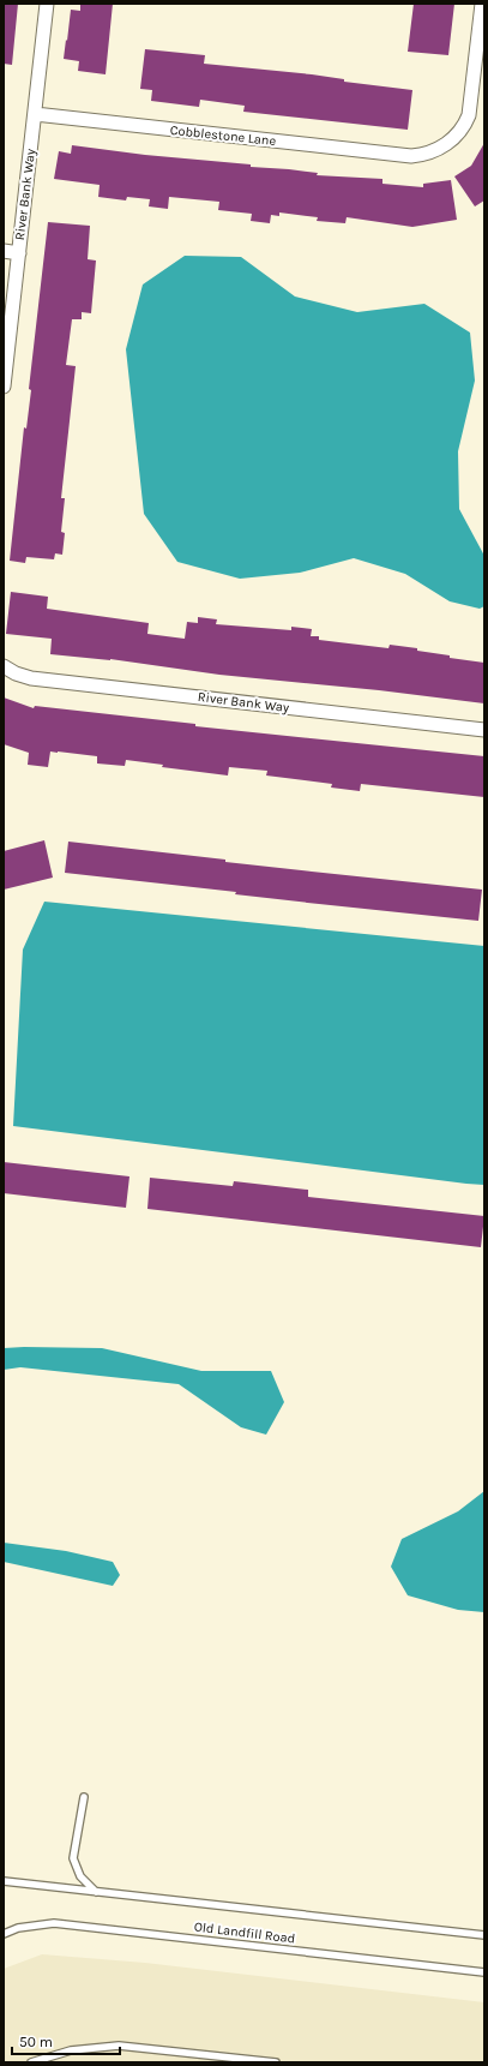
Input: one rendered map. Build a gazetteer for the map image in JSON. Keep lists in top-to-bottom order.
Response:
{
  "streets": {
    "street": ["Cobblestone Lane", "River Bank Way"],
    "lane": ["Old Landfill Road"]
  },
  "crossings": [
    ["Cobblestone Lane", "River Bank Way"]
  ],
  "scale_bar": "50 m"
}
